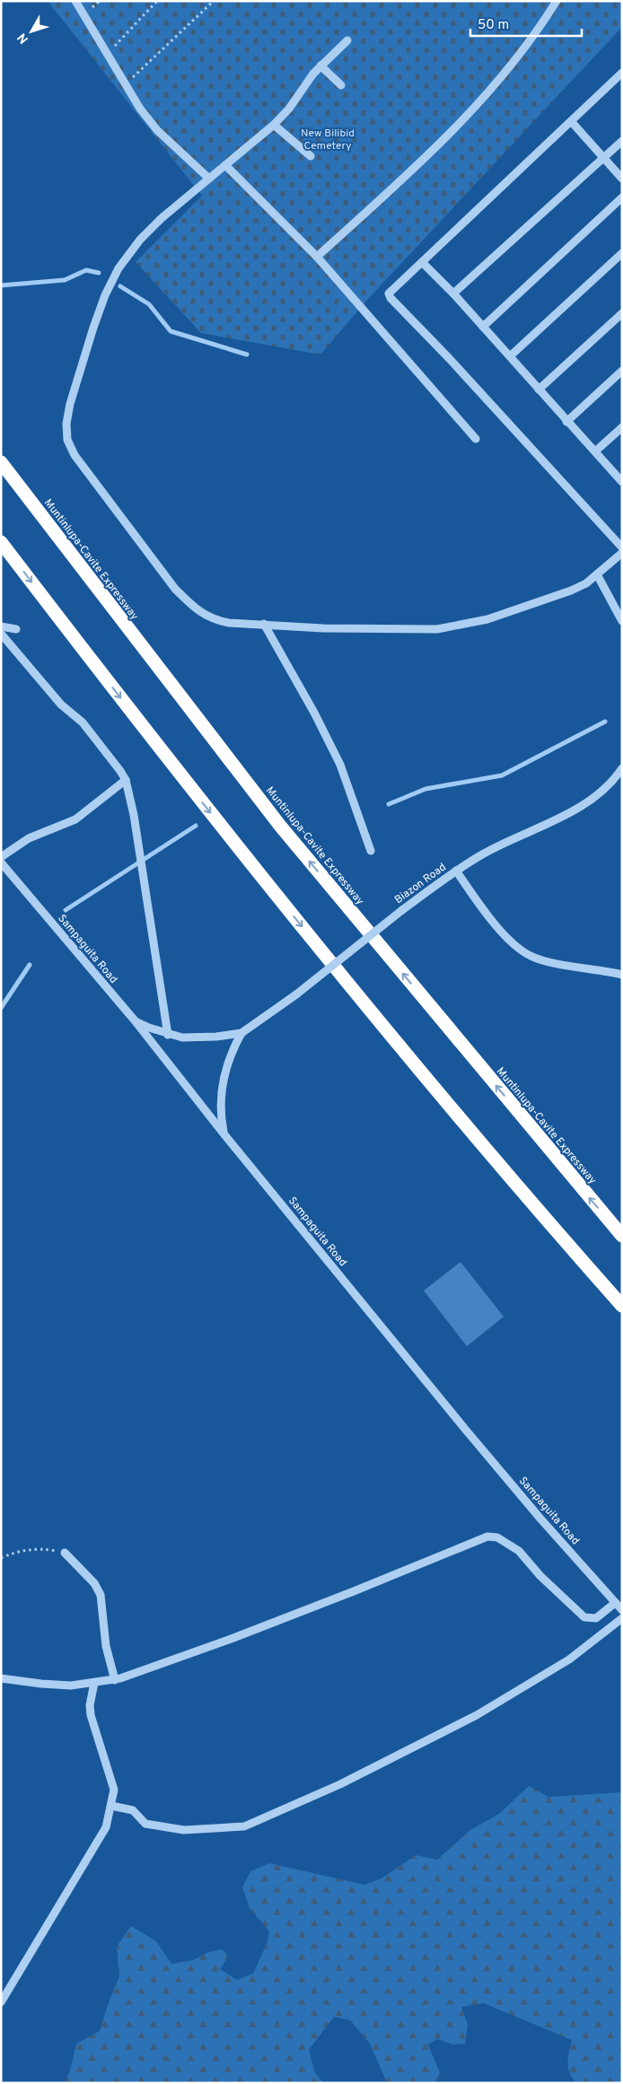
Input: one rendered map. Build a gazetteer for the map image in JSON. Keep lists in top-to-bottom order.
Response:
{
  "streets": {
    "highway": ["Muntinlupa-Cavite Expressway"],
    "street": ["Biazon Road", "Sampaguita Road"]
  },
  "crossings": [
    ["Biazon Road", "Sampaguita Road"]
  ],
  "parks": ["New Bilibid Cemetery"],
  "scale_bar": "50 m",
  "north": "bottom left"
}
